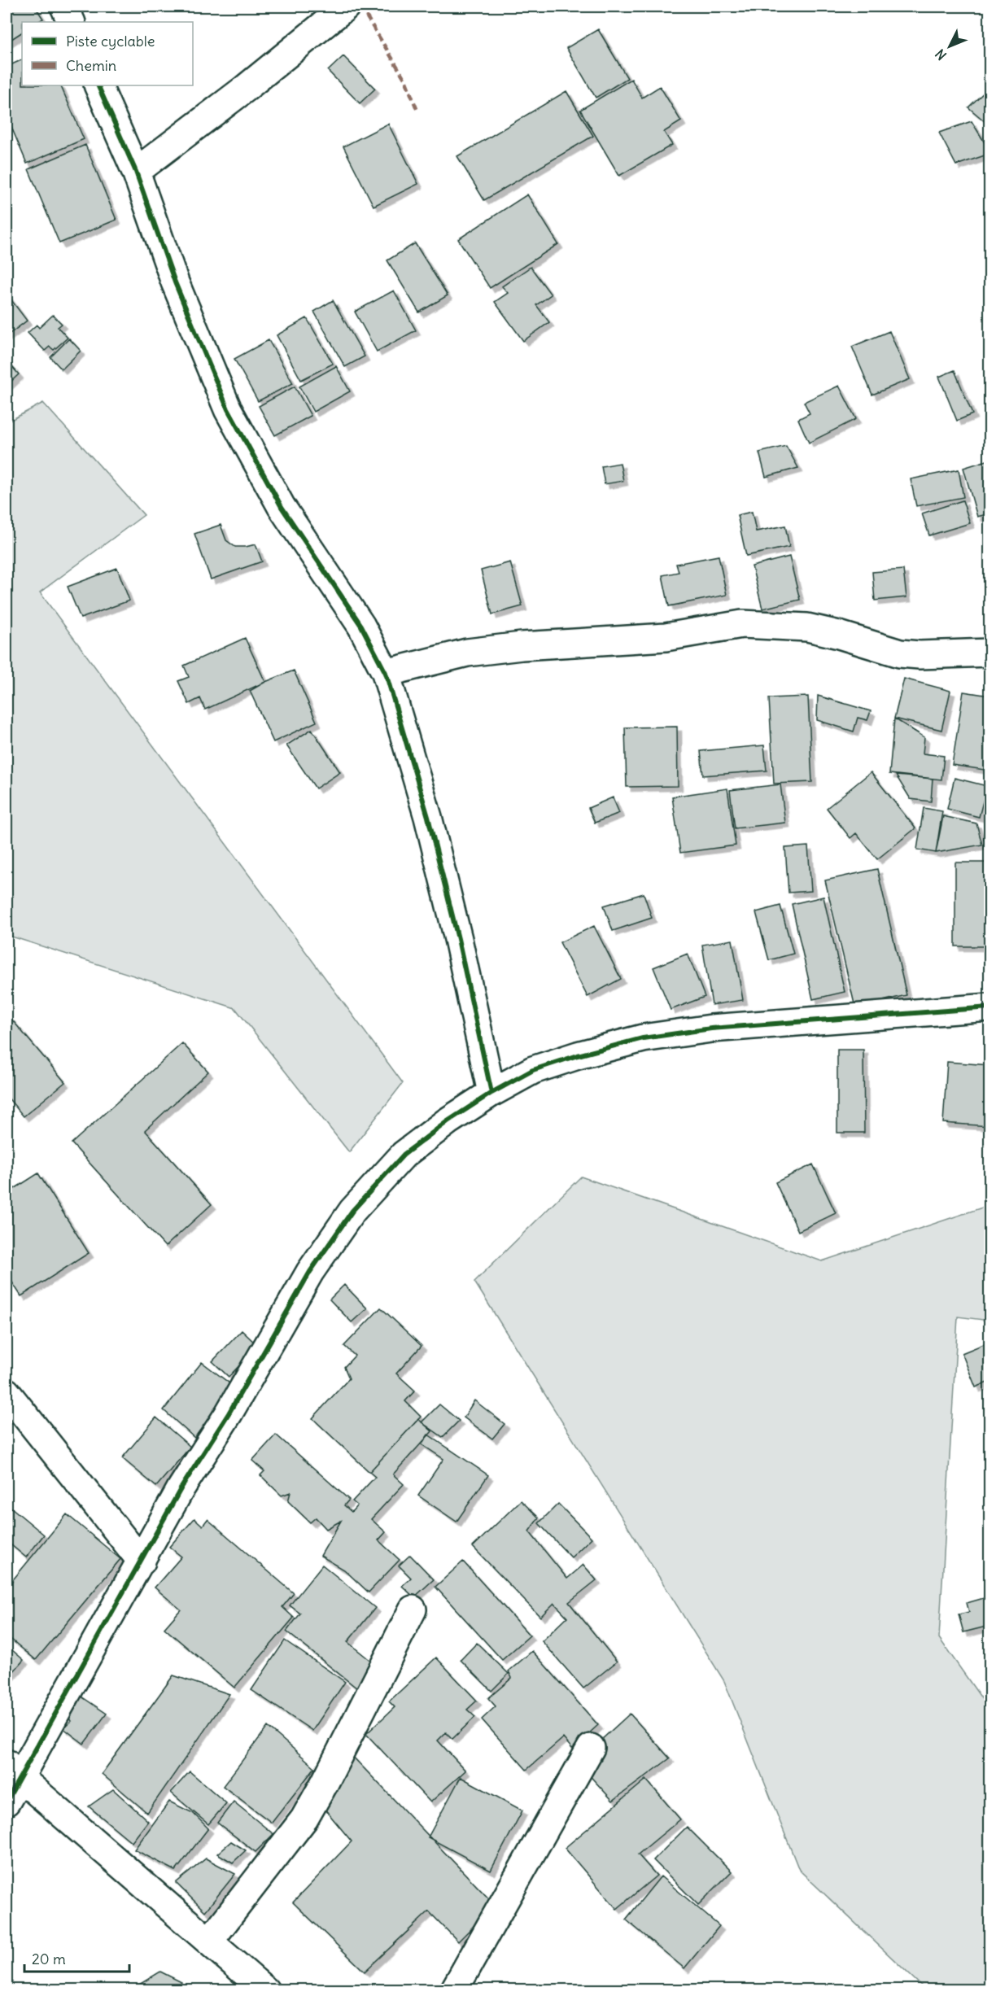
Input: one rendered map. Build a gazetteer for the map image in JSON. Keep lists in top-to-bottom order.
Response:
{
  "legend": ["Piste cyclable", "Chemin"],
  "scale_bar": "20 m",
  "north": "bottom left"
}
